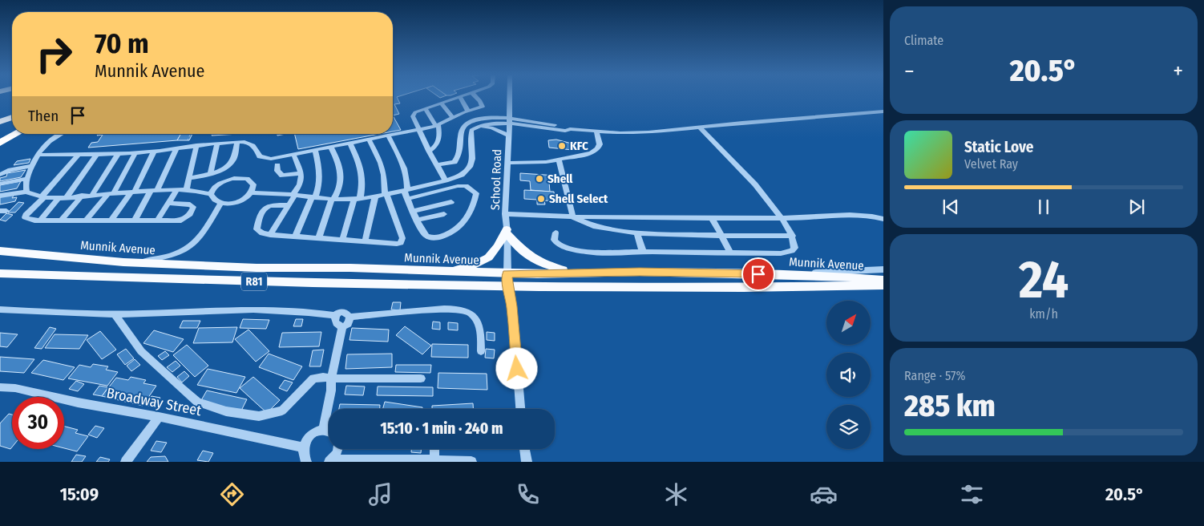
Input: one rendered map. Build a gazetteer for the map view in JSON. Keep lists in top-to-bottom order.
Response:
{
  "streets": {
    "main road": ["Munnik Avenue", "R81"],
    "street": ["School Road", "Broadway Street"]
  },
  "crossings": [
    ["School Road", "Munnik Avenue"]
  ],
  "places": ["KFC", "Shell", "Shell Select"],
  "north": "top right",
  "page": {
    "tile": [
      "Climate",
      ["24", "km/h"],
      ["Range · 57%", "285 km"]
    ],
    "turn": ["70 m", "Munnik Avenue"],
    "heat": ["−", "20.5°", "+"],
    "then": "Then",
    "song": ["Static Love", "Velvet Ray"],
    "limit": "30",
    "trip": "15:10 · 1 min · 240 m",
    "tabs": ["15:09", "20.5°"]
  }
}
